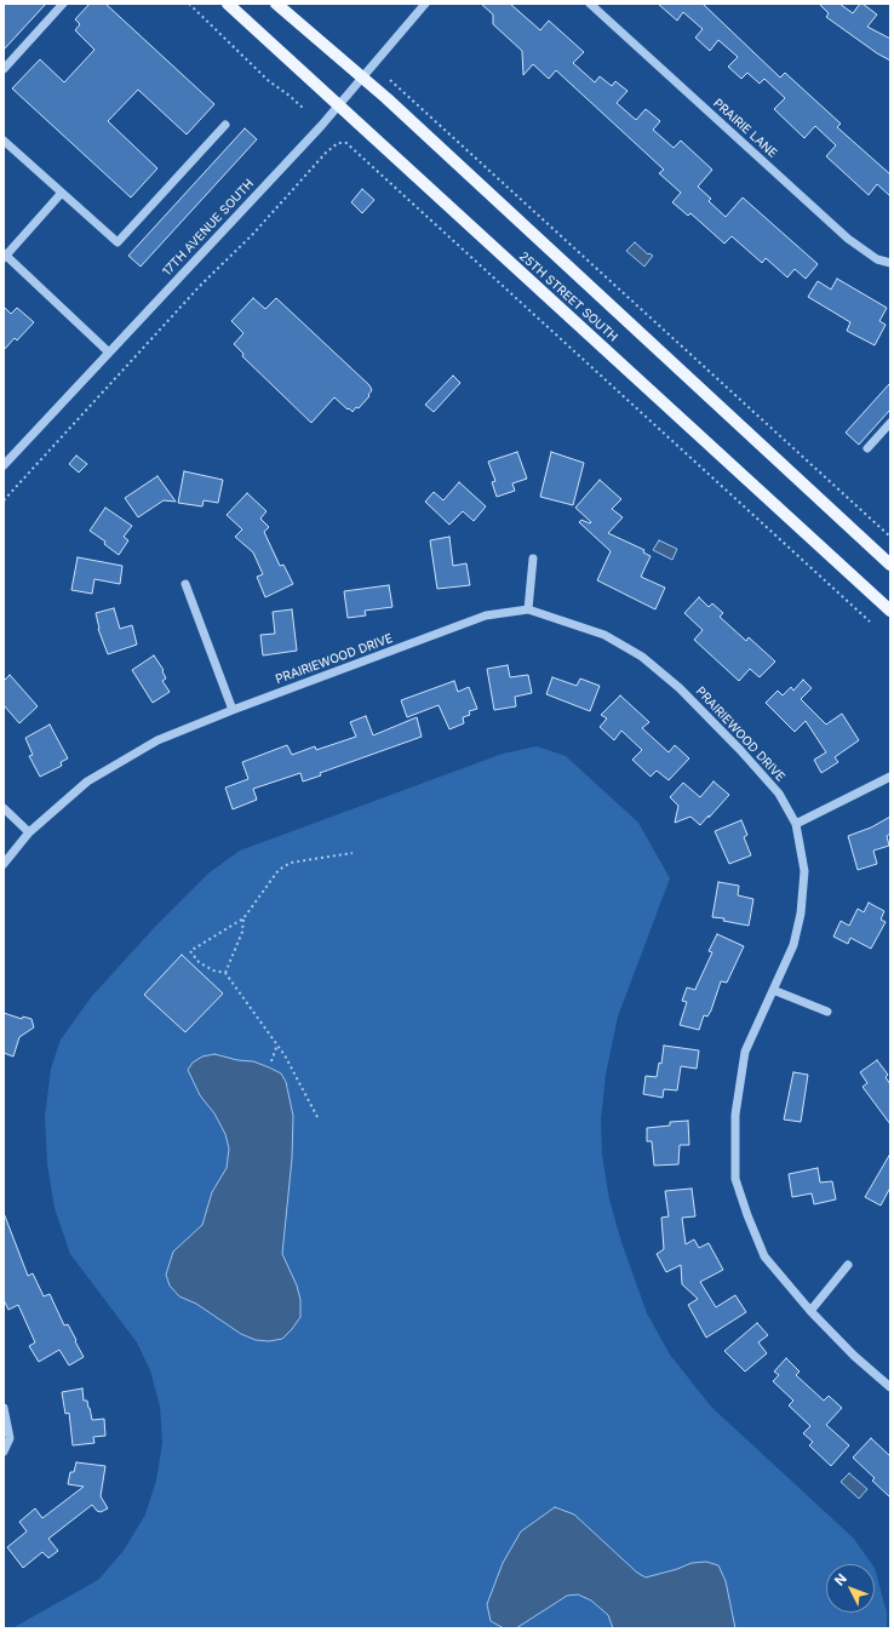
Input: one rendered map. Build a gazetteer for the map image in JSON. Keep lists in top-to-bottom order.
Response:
{
  "streets": {
    "main road": ["25TH STREET SOUTH"],
    "street": ["PRAIRIE LANE", "17TH AVENUE SOUTH", "PRAIRIEWOOD DRIVE"]
  },
  "crossings": [
    ["17TH AVENUE SOUTH", "25TH STREET SOUTH"]
  ],
  "north": "top left"
}
